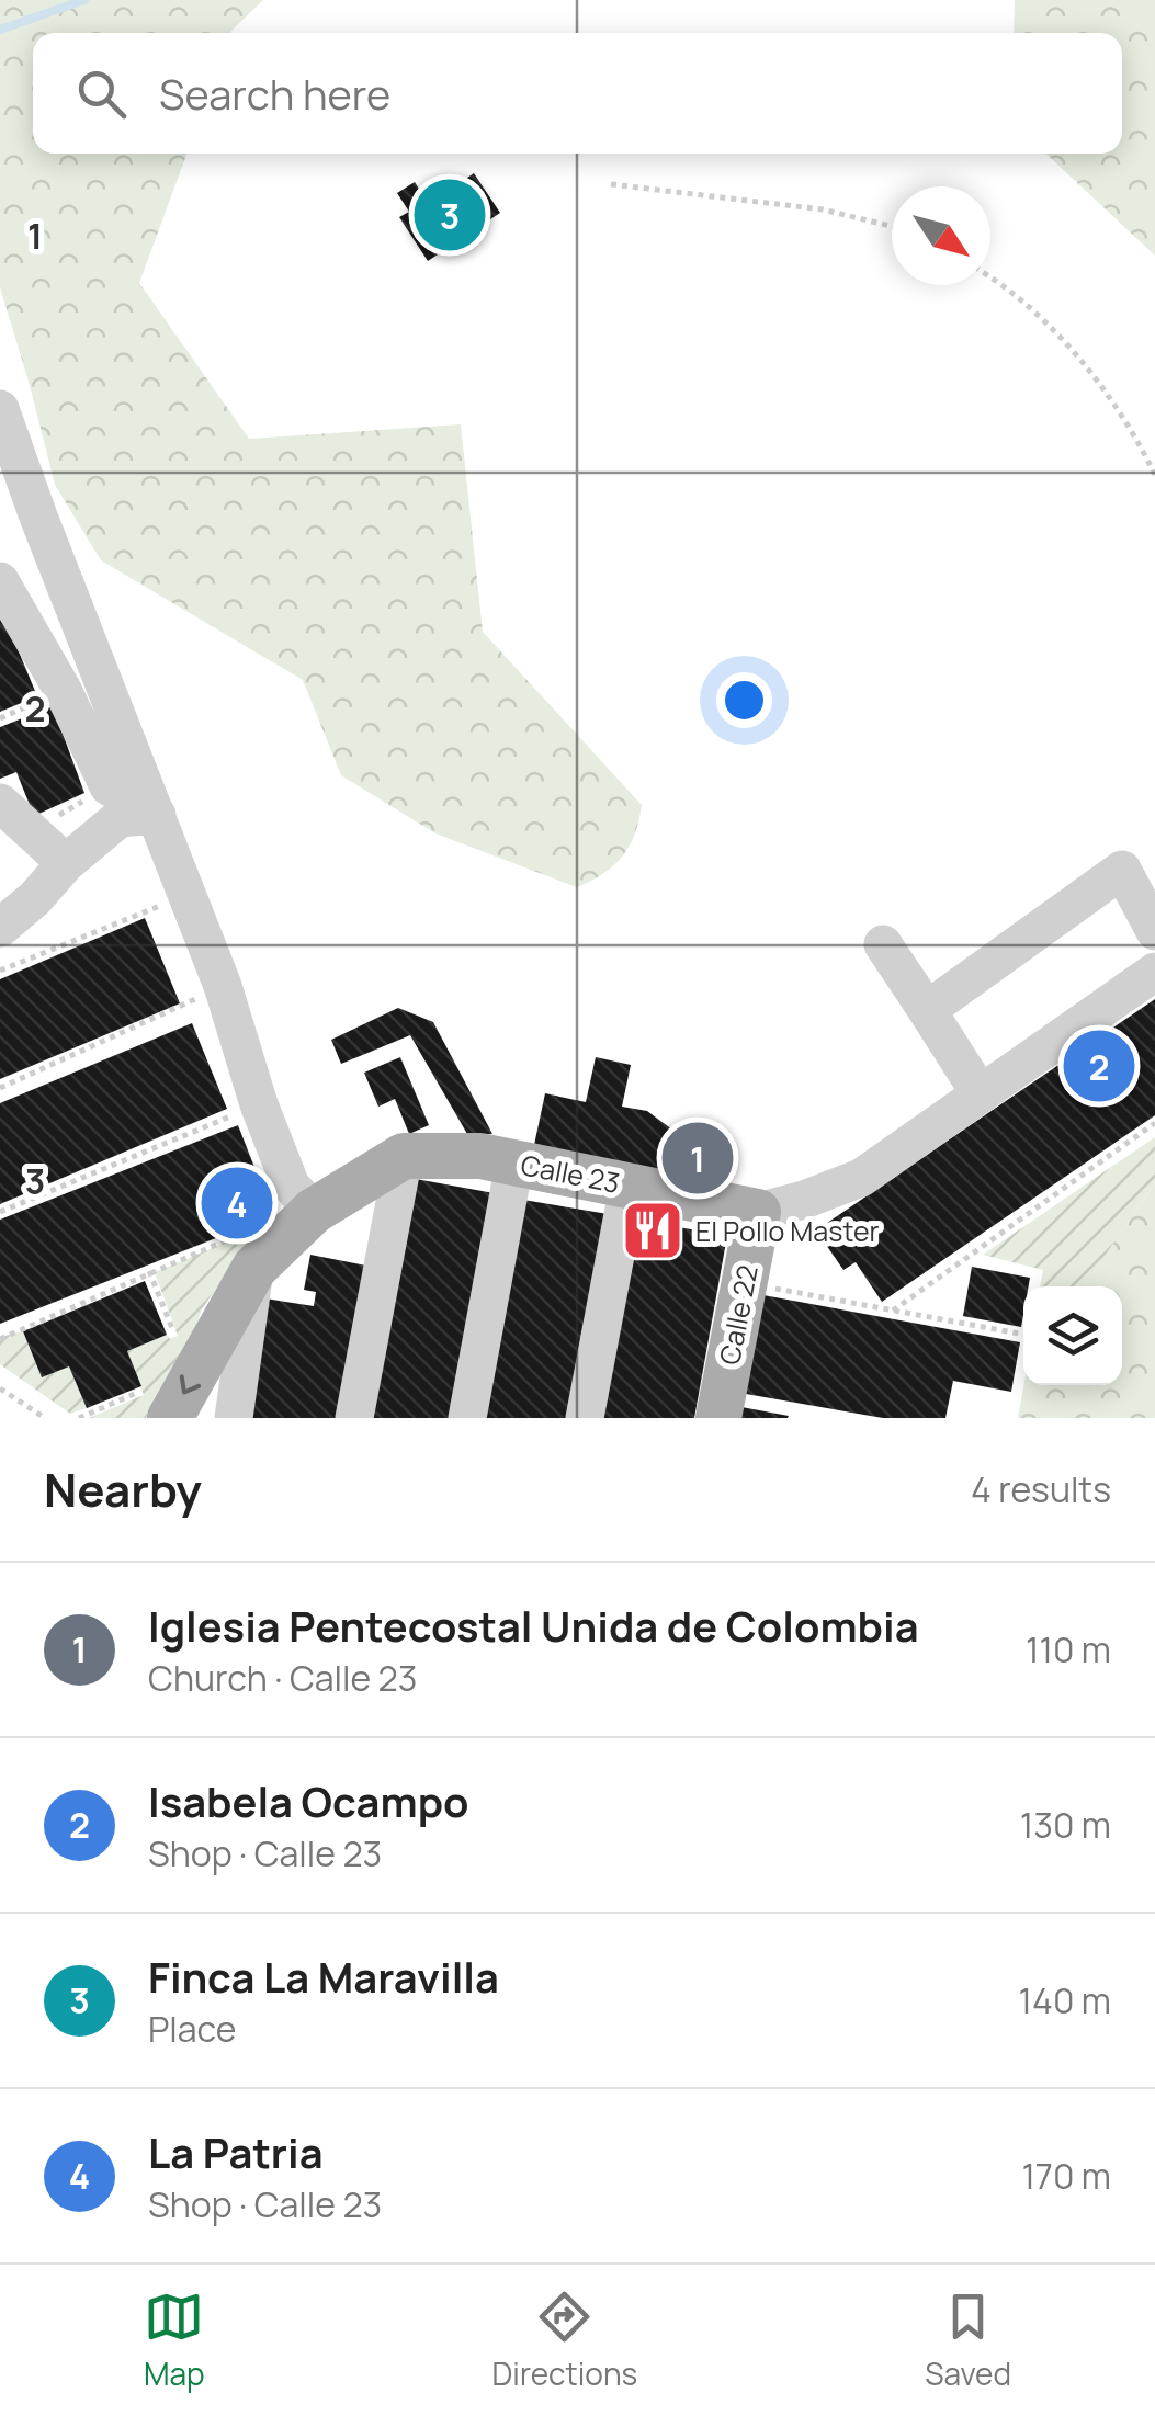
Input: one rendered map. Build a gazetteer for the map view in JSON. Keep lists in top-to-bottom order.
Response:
{
  "streets": {
    "main road": ["Calle 23", "Calle 22"]
  },
  "crossings": [
    ["Calle 23", "Calle 22"]
  ],
  "places": {
    "restaurant": ["El Pollo Master"]
  },
  "north": "bottom right",
  "page": {
    "search": "Search here",
    "pins": [
      "3",
      "2",
      "1",
      "4"
    ],
    "heading": ["Nearby", "4 results"],
    "list": [
      {
        "mark": "1",
        "name": "Iglesia Pentecostal Unida de Colombia",
        "note": "Church · Calle 23",
        "value": "110 m"
      },
      {
        "mark": "2",
        "name": "Isabela Ocampo",
        "note": "Shop · Calle 23",
        "value": "130 m"
      },
      {
        "mark": "3",
        "name": "Finca La Maravilla",
        "note": "Place",
        "value": "140 m"
      },
      {
        "mark": "4",
        "name": "La Patria",
        "note": "Shop · Calle 23",
        "value": "170 m"
      }
    ],
    "nav": ["Map", "Directions", "Saved"]
  },
  "grid": {
    "rows": ["1", "2", "3"]
  }
}
